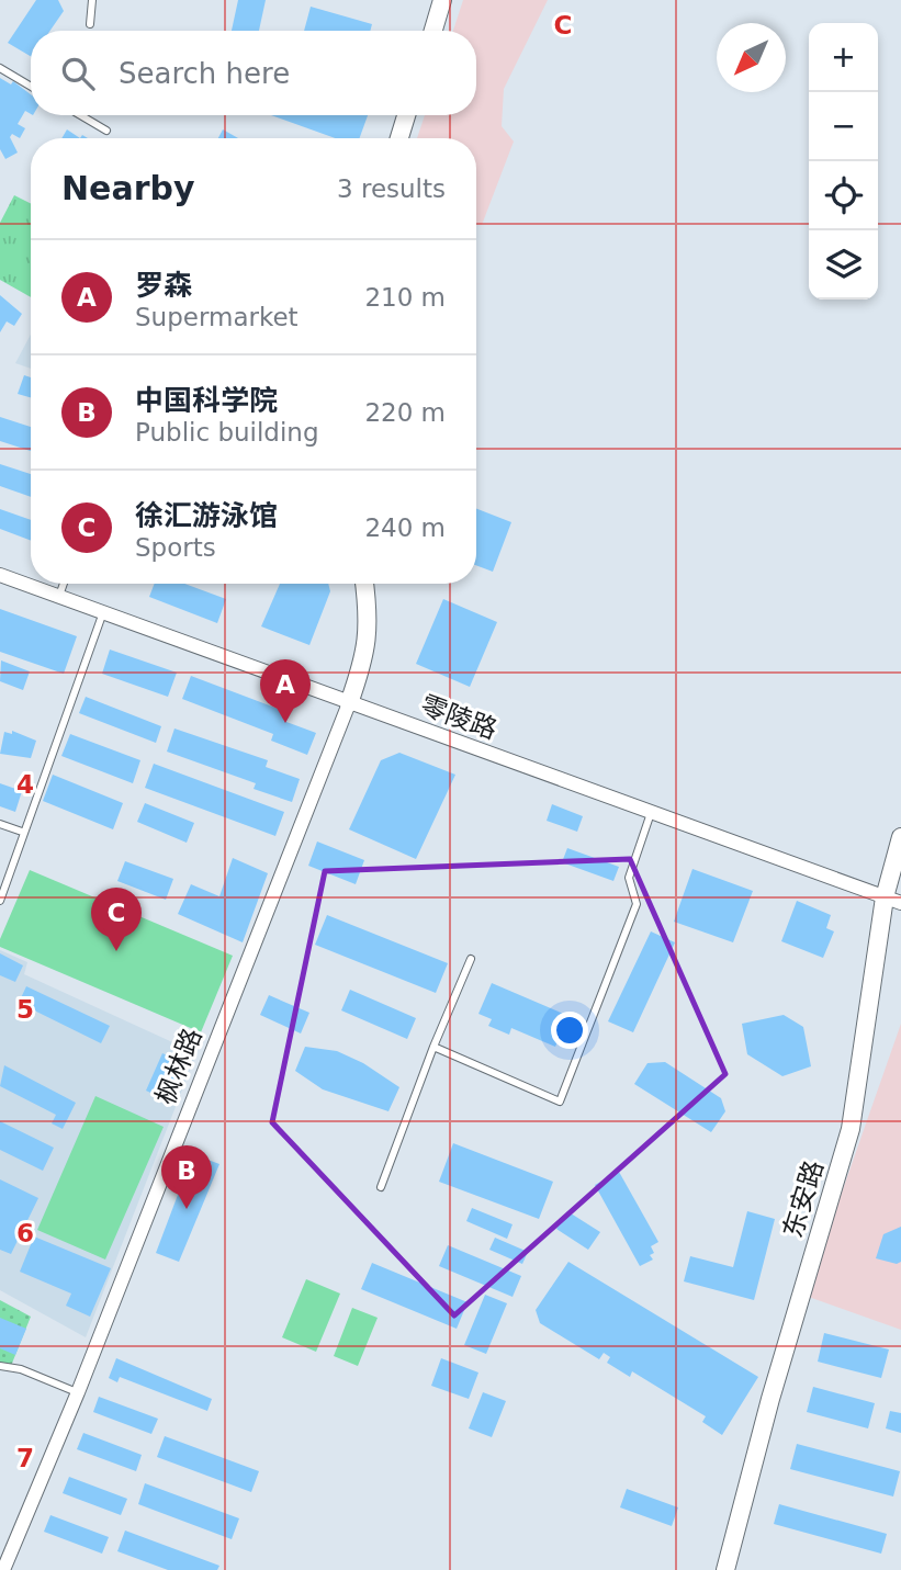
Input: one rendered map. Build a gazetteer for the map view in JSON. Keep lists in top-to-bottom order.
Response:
{
  "streets": {
    "street": ["零陵路", "枫林路", "东安路"]
  },
  "crossings": [
    ["零陵路", "枫林路"],
    ["零陵路", "东安路"]
  ],
  "north": "bottom left",
  "page": {
    "map_buttons": ["+", "−"],
    "search": "Search here",
    "heading": ["Nearby", "3 results"],
    "list": [
      {
        "mark": "A",
        "name": "罗森",
        "note": "Supermarket",
        "value": "210 m"
      },
      {
        "mark": "B",
        "name": "中国科学院",
        "note": "Public building",
        "value": "220 m"
      },
      {
        "mark": "C",
        "name": "徐汇游泳馆",
        "note": "Sports",
        "value": "240 m"
      }
    ],
    "pins": ["A", "C", "B"]
  },
  "grid": {
    "columns": ["C"],
    "rows": [
      "4",
      "5",
      "6",
      "7"
    ]
  }
}
